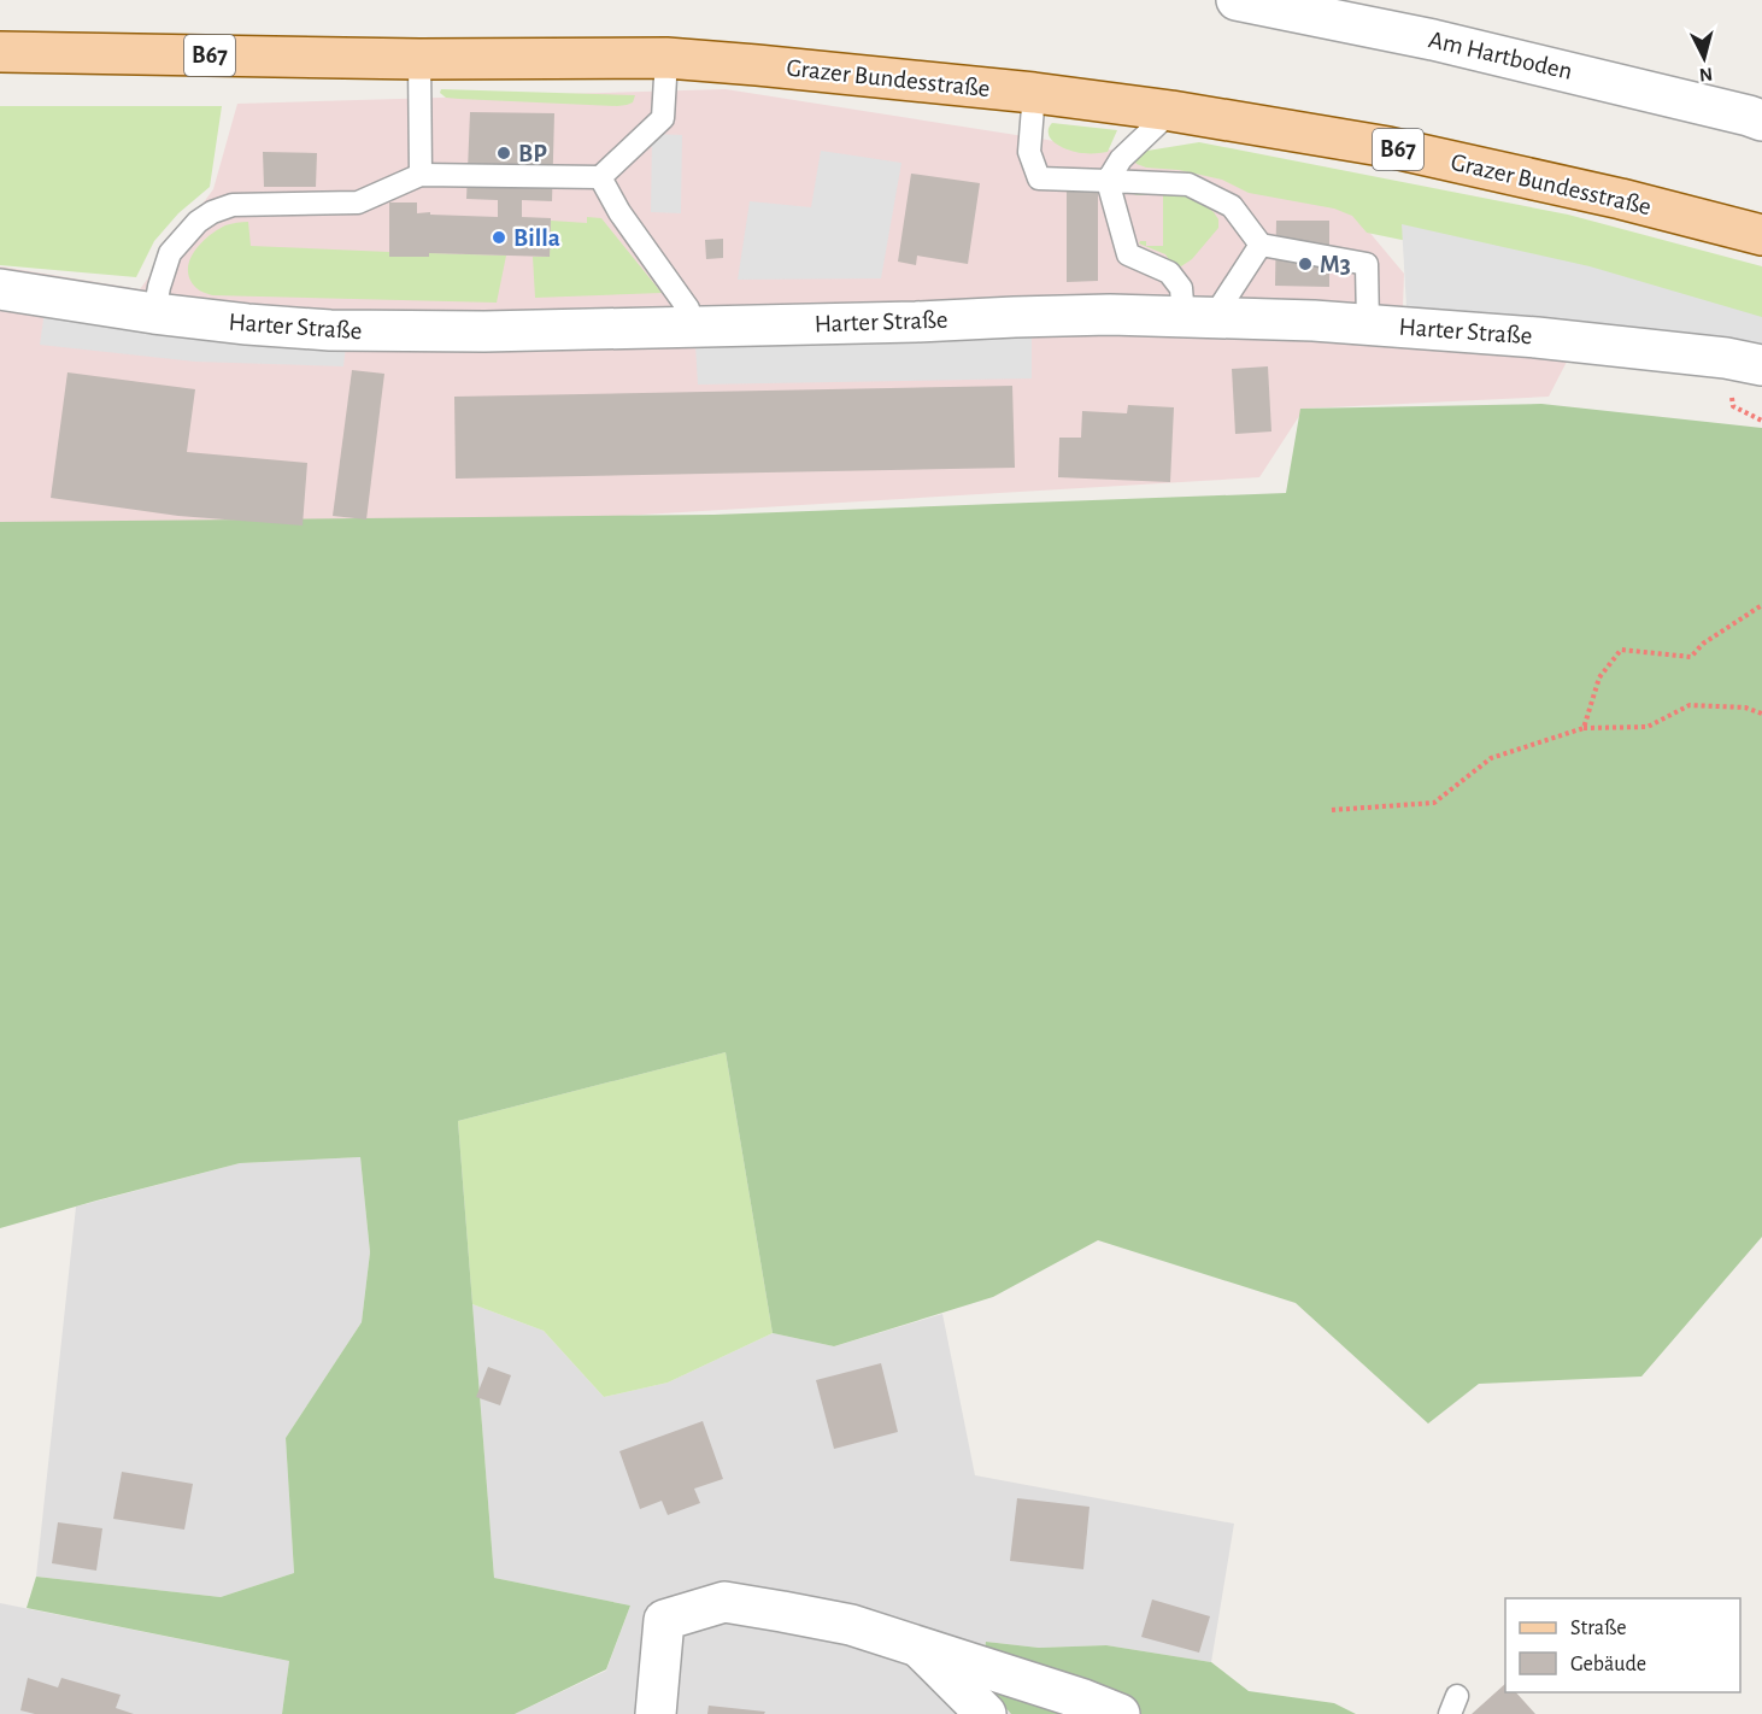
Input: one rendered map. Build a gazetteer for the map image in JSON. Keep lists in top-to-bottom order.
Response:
{
  "streets": {
    "main road": ["B67", "Grazer Bundesstraße"],
    "street": ["Am Hartboden", "Harter Straße"]
  },
  "places": ["BP", "Billa", "M3"],
  "legend": ["Straße", "Gebäude"],
  "north": "bottom"
}
